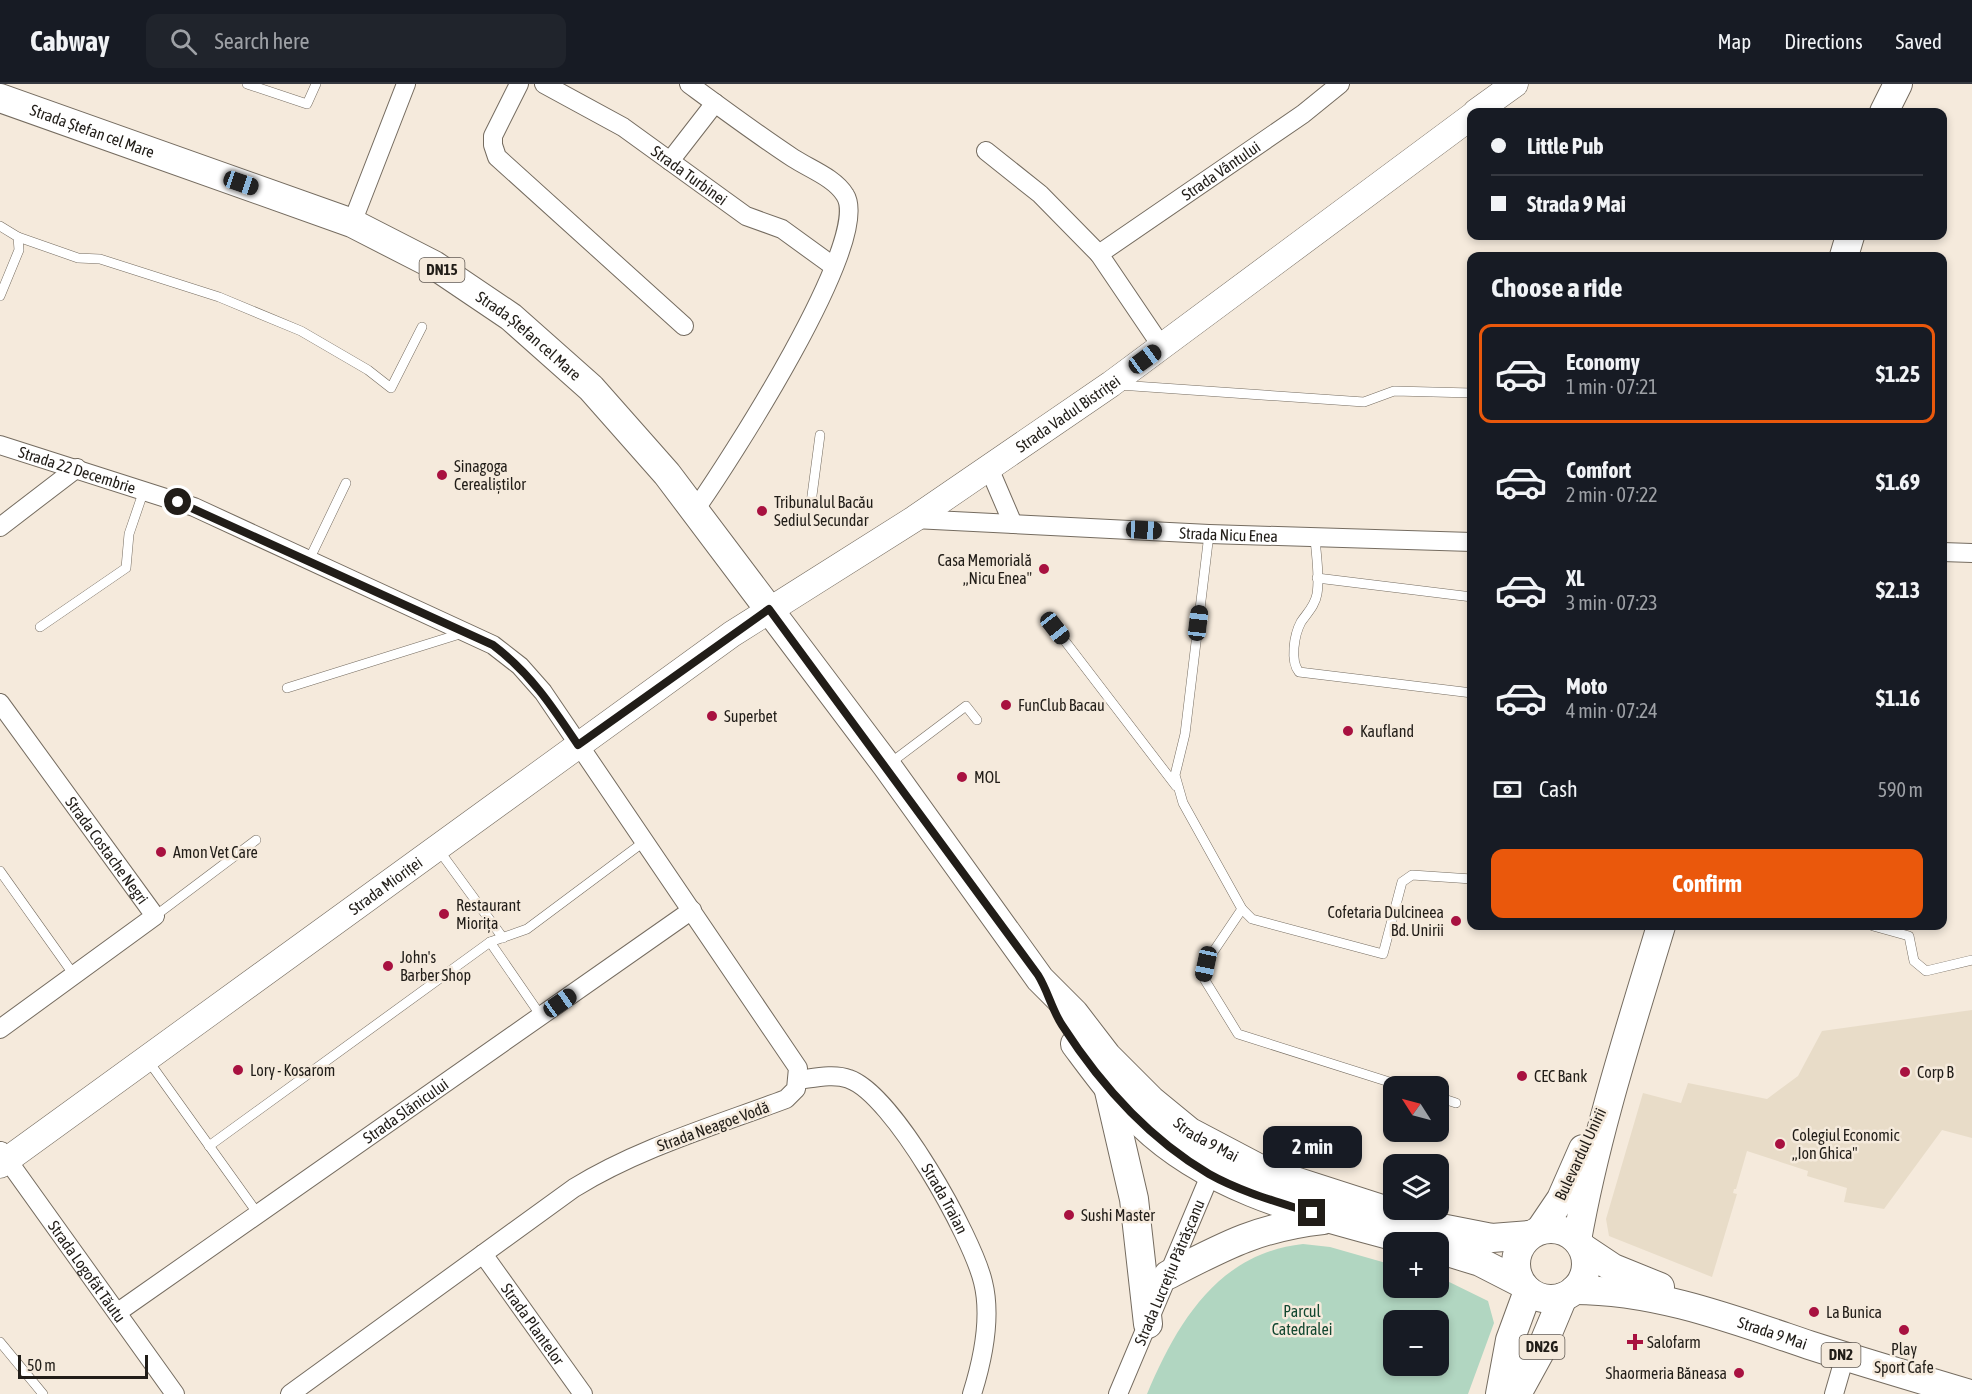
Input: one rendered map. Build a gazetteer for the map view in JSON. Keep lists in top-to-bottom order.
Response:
{
  "streets": {
    "main road": [
      "Strada Ștefan cel Mare",
      "DN15",
      "Strada Vadul Bistriței",
      "Strada Mioriței",
      "Strada 9 Mai",
      "Bulevardul Unirii",
      "DN2G",
      "DN2"
    ],
    "street": [
      "Strada Vântului",
      "Strada Turbinei",
      "Strada 22 Decembrie",
      "Strada Nicu Enea",
      "Strada Costache Negri",
      "Strada Slănicului",
      "Strada Neagoe Vodă",
      "Strada Traian",
      "Strada Logofăt Tăutu",
      "Strada Lucrețiu Pătrășcanu",
      "Strada Plantelor"
    ]
  },
  "crossings": [
    ["Strada Ștefan cel Mare", "Strada Vadul Bistriței"],
    ["Strada Ștefan cel Mare", "Strada Mioriței"],
    ["Strada Ștefan cel Mare", "Strada 9 Mai"],
    ["Strada Vadul Bistriței", "Strada Nicu Enea"],
    ["Strada Vadul Bistriței", "Strada Mioriței"],
    ["Strada Vadul Bistriței", "Strada 9 Mai"],
    ["Strada 22 Decembrie", "Strada Mioriței"],
    ["Strada Mioriței", "Strada 9 Mai"],
    ["Strada Mioriței", "Strada Logofăt Tăutu"],
    ["Strada Slănicului", "Strada Logofăt Tăutu"],
    ["Strada Neagoe Vodă", "Strada Traian"],
    ["Strada Neagoe Vodă", "Strada Plantelor"],
    ["Strada 9 Mai", "Bulevardul Unirii"],
    ["Strada 9 Mai", "Strada Lucrețiu Pătrășcanu"],
    ["Strada 9 Mai", "DN2G"],
    ["Strada 9 Mai", "DN2"],
    ["Bulevardul Unirii", "DN2G"],
    ["Bulevardul Unirii", "DN2"],
    ["DN2G", "DN2"]
  ],
  "parks": ["Parcul Catedralei"],
  "places": {
    "other": [
      "Sinagoga Cerealiștilor",
      "Tribunalul Bacău Sediul Secundar",
      "Casa Memorială „Nicu Enea\"",
      "FunClub Bacau",
      "Superbet",
      "Kaufland",
      "MOL",
      "Amon Vet Care",
      "Restaurant Miorița",
      "Cofetaria Dulcineea Bd. Unirii",
      "John's Barber Shop",
      "Lory - Kosarom",
      "Corp B",
      "CEC Bank",
      "Colegiul Economic „Ion Ghica\"",
      "Sushi Master",
      "La Bunica",
      "Play Sport Cafe",
      "Shaormeria Băneasa"
    ],
    "health": ["Salofarm"]
  },
  "scale_bar": "50 m",
  "north": "top left",
  "page": {
    "header": "Cabway",
    "search": "Search here",
    "nav": ["Map", "Directions", "Saved"],
    "banner": ["Little Pub", "Strada 9 Mai"],
    "heading": "Choose a ride",
    "list": [
      {
        "name": "Economy",
        "note": "1 min · 07:21",
        "value": "$1.25"
      },
      {
        "name": "Comfort",
        "note": "2 min · 07:22",
        "value": "$1.69"
      },
      {
        "name": "XL",
        "note": "3 min · 07:23",
        "value": "$2.13"
      },
      {
        "name": "Moto",
        "note": "4 min · 07:24",
        "value": "$1.16"
      }
    ],
    "pay": ["Cash", "590 m"],
    "buttons": "Confirm",
    "map_buttons": ["+", "−"],
    "bubble": "2 min",
    "scale": "50 m"
  }
}
